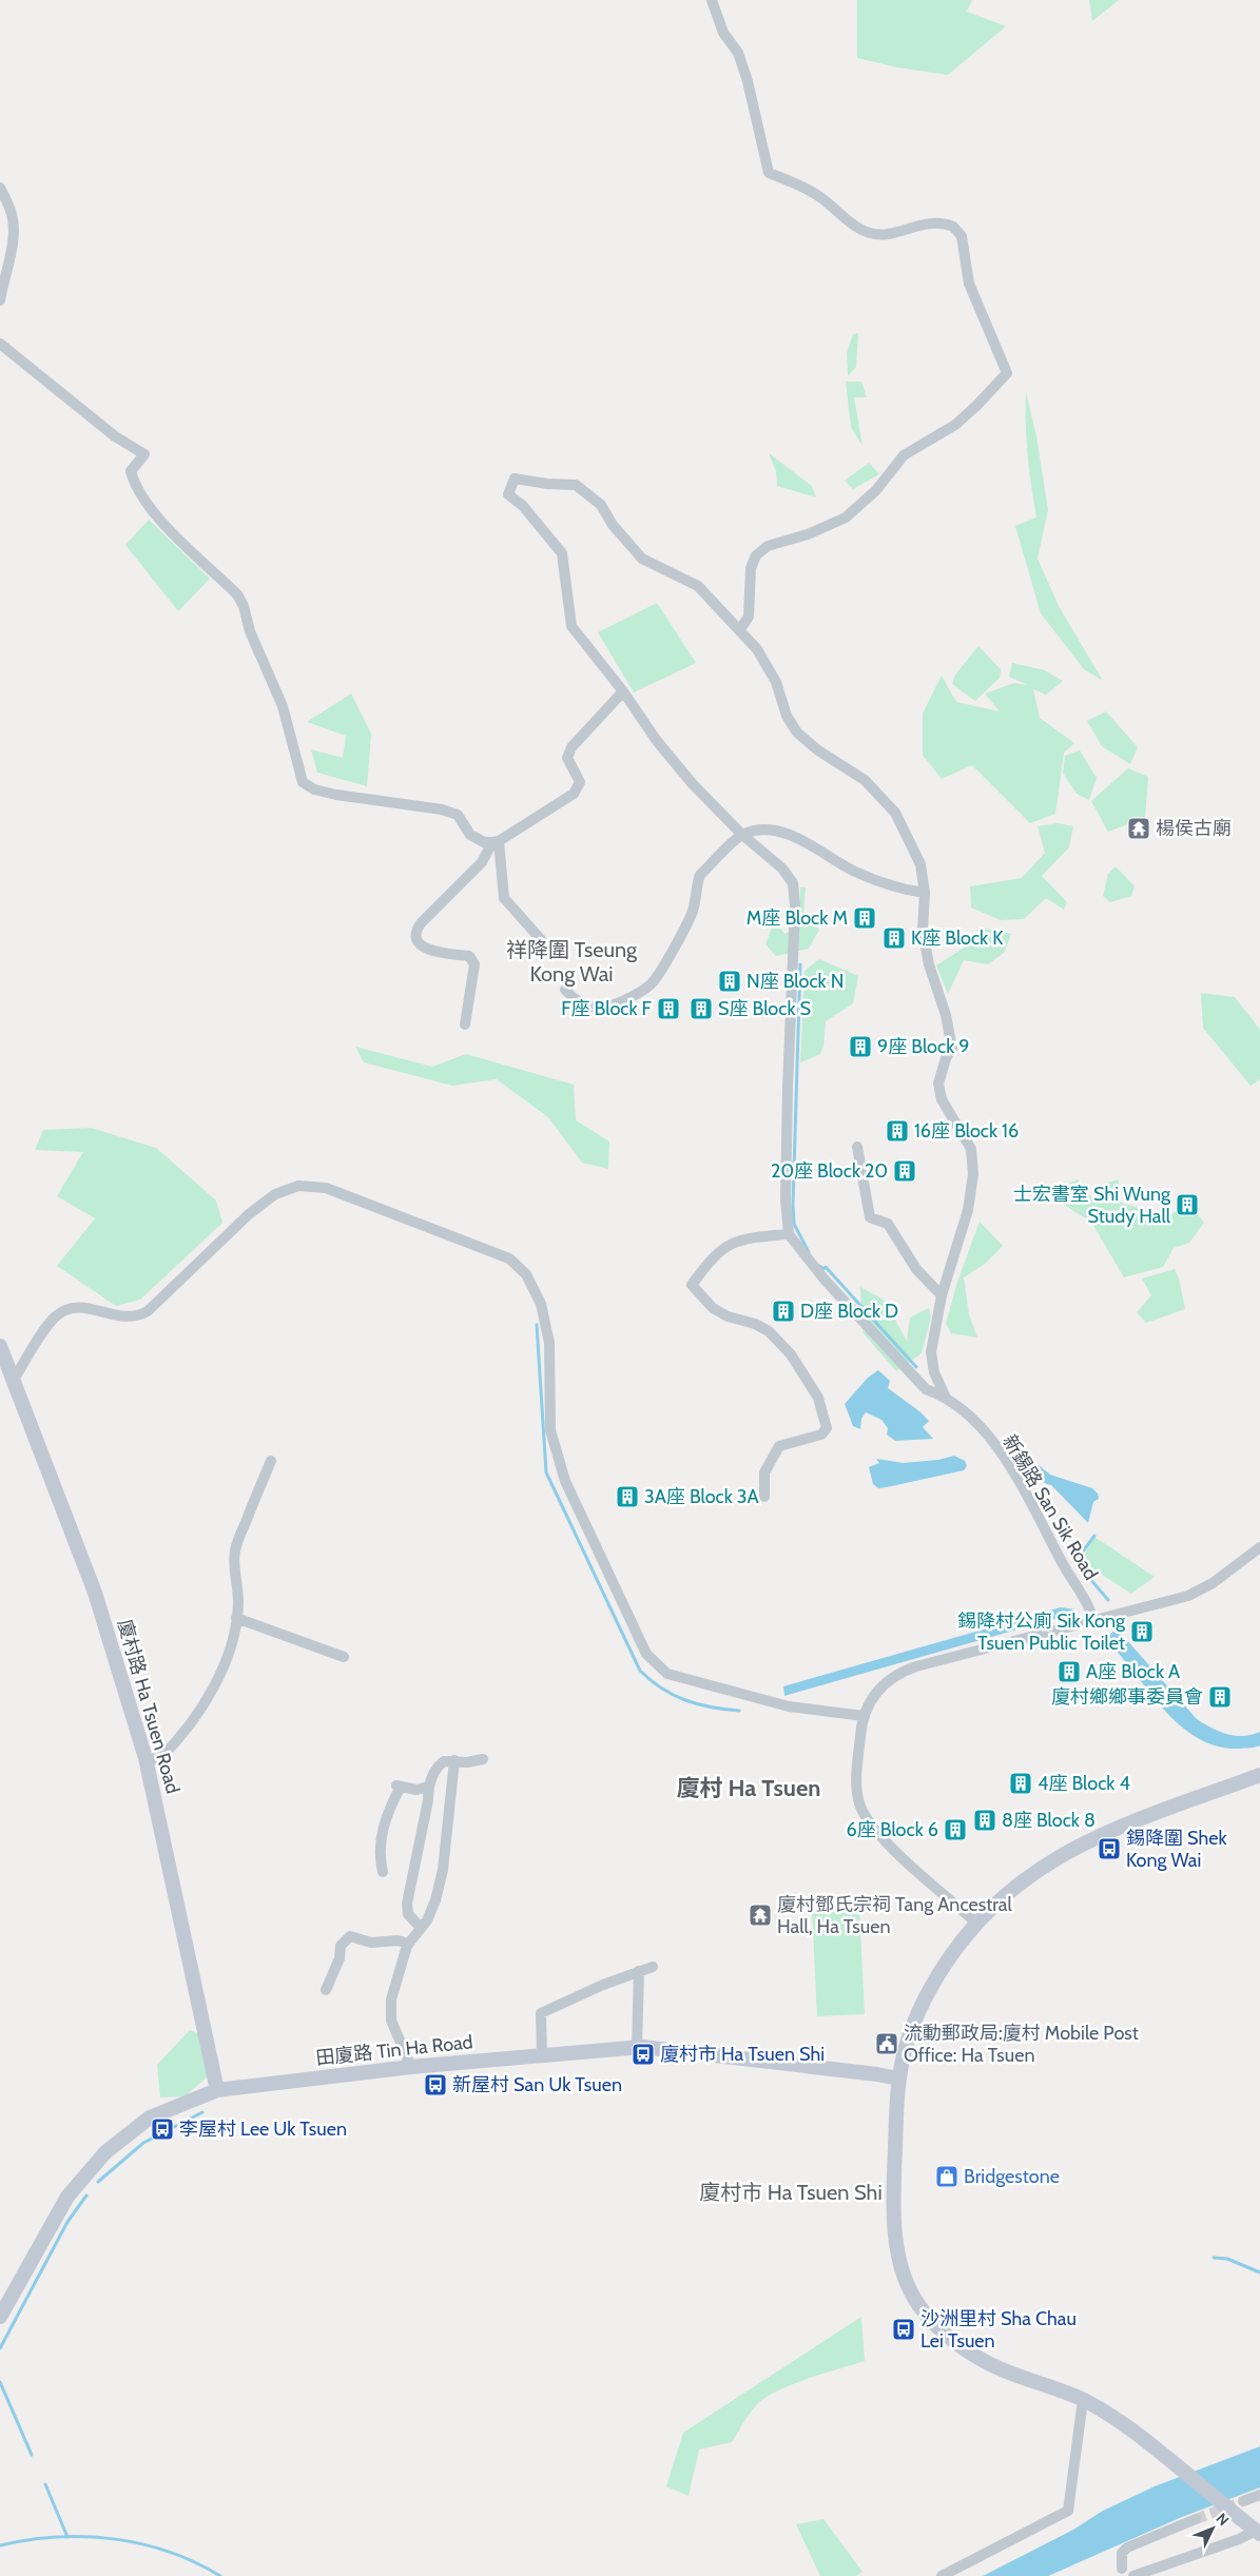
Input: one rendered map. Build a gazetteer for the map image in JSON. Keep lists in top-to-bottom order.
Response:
{
  "streets": {
    "street": ["新錫路 San Sik Road", "廈村路 Ha Tsuen Road", "田廈路 Tin Ha Road"]
  },
  "crossings": [
    ["廈村路 Ha Tsuen Road", "田廈路 Tin Ha Road"]
  ],
  "districts": ["祥降圍 Tseung Kong Wai", "廈村 Ha Tsuen", "廈村市 Ha Tsuen Shi"],
  "places": {
    "temple": ["楊侯古廟", "廈村鄧氏宗祠 Tang Ancestral Hall, Ha Tsuen"],
    "building": [
      "M座 Block M",
      "K座 Block K",
      "N座 Block N",
      "F座 Block F",
      "S座 Block S",
      "9座 Block 9",
      "16座 Block 16",
      "20座 Block 20",
      "士宏書室 Shi Wung Study Hall",
      "D座 Block D",
      "3A座 Block 3A",
      "錫降村公廁 Sik Kong Tsuen Public Toilet",
      "A座 Block A",
      "廈村鄉鄉事委員會",
      "4座 Block 4",
      "8座 Block 8",
      "6座 Block 6"
    ],
    "bus stop": [
      "錫降圍 Shek Kong Wai",
      "廈村市 Ha Tsuen Shi",
      "新屋村 San Uk Tsuen",
      "李屋村 Lee Uk Tsuen",
      "沙洲里村 Sha Chau Lei Tsuen"
    ],
    "public building": ["流動郵政局:廈村 Mobile Post Office: Ha Tsuen"],
    "shop": ["Bridgestone"]
  },
  "north": "top right"
}
